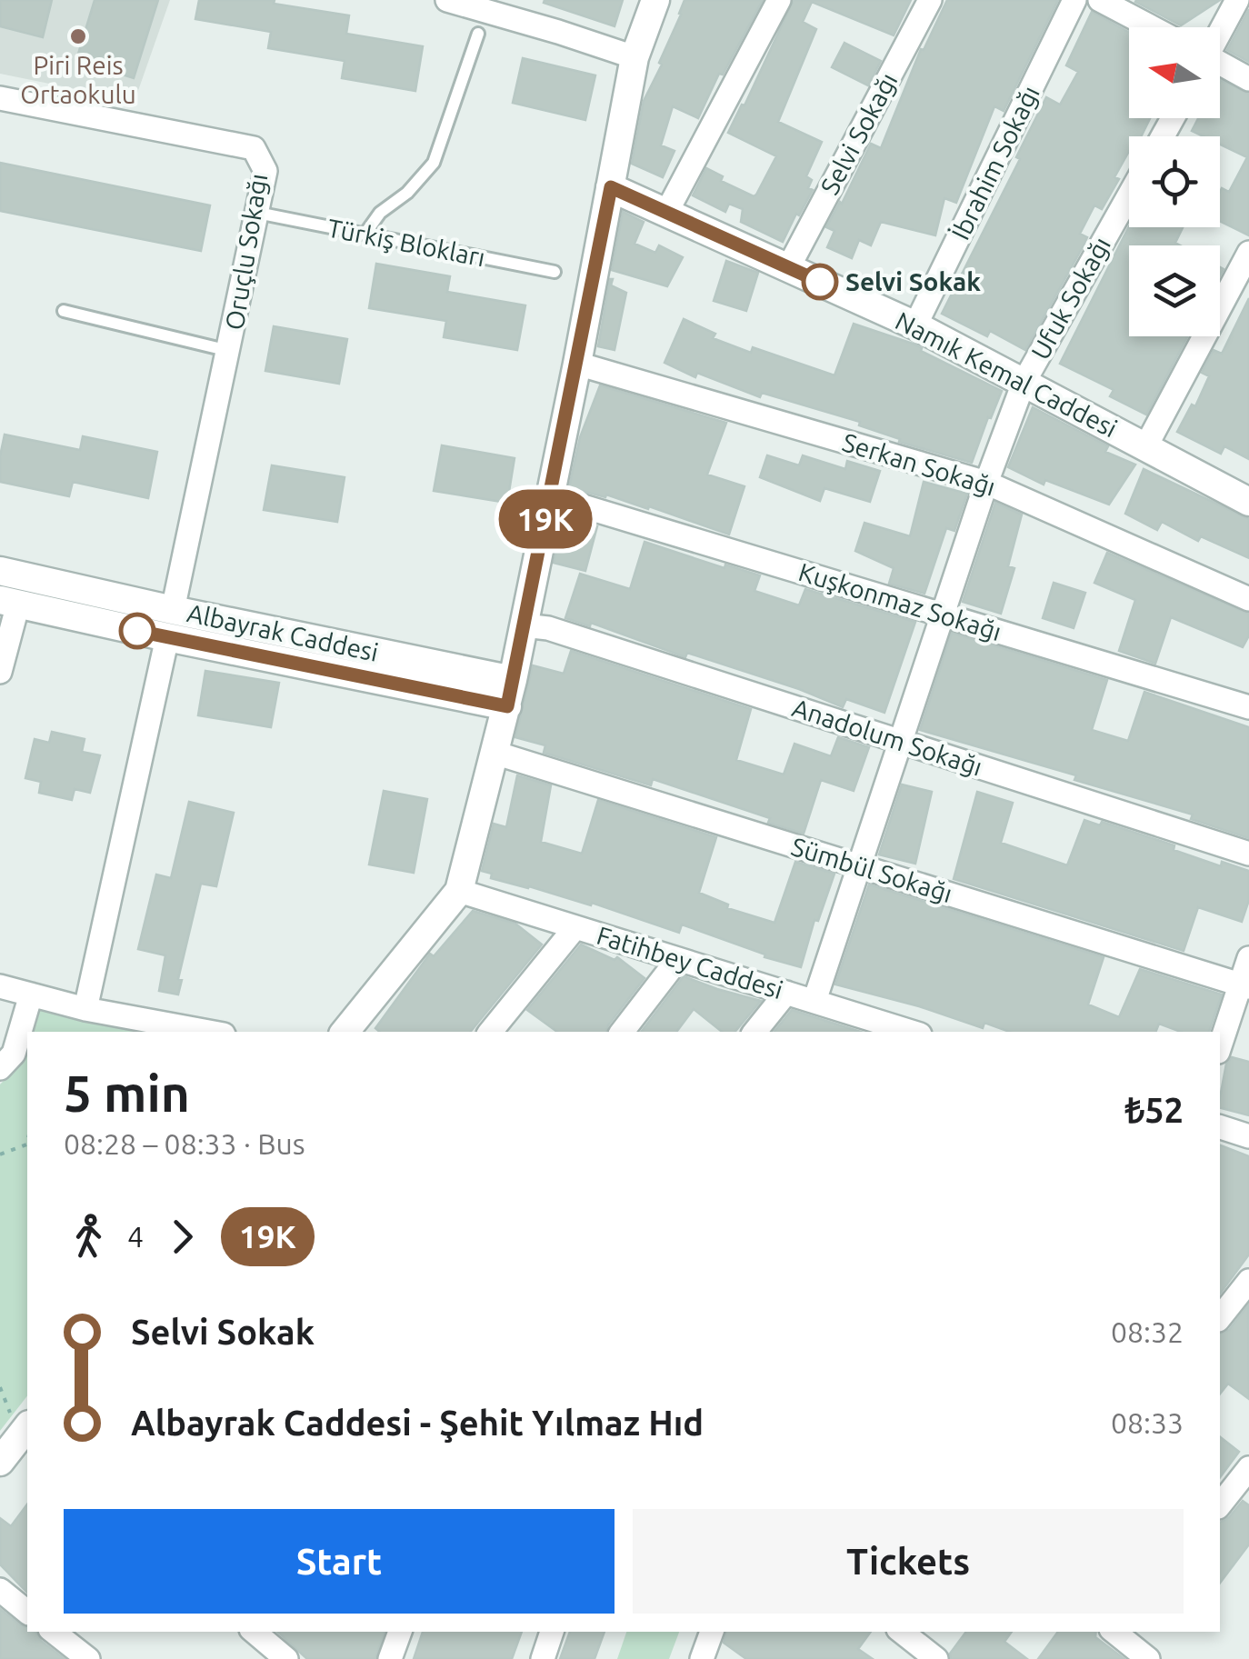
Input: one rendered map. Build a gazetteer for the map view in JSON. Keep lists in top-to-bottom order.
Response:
{
  "streets": {
    "street": [
      "Selvi Sokağı",
      "İbrahim Sokağı",
      "Oruçlu Sokağı",
      "Ufuk Sokağı",
      "Namık Kemal Caddesi",
      "Serkan Sokağı",
      "Kuşkonmaz Sokağı",
      "Albayrak Caddesi",
      "Anadolum Sokağı",
      "Sümbül Sokağı",
      "Fatihbey Caddesi"
    ],
    "lane": ["Türkiş Blokları"]
  },
  "crossings": [
    ["Selvi Sokağı", "Namık Kemal Caddesi"],
    ["İbrahim Sokağı", "Namık Kemal Caddesi"],
    ["Türkiş Blokları", "Oruçlu Sokağı"],
    ["Oruçlu Sokağı", "Albayrak Caddesi"],
    ["Ufuk Sokağı", "Namık Kemal Caddesi"],
    ["Ufuk Sokağı", "Serkan Sokağı"],
    ["Ufuk Sokağı", "Kuşkonmaz Sokağı"],
    ["Ufuk Sokağı", "Anadolum Sokağı"],
    ["Ufuk Sokağı", "Sümbül Sokağı"],
    ["Ufuk Sokağı", "Fatihbey Caddesi"]
  ],
  "places": ["Piri Reis Ortaokulu", "Selvi Sokak"],
  "lines": ["bus line 19K"],
  "north": "left",
  "page": {
    "on_map": "19K",
    "heading": ["5 min", "08:28 – 08:33 · Bus", "₺52"],
    "legs": ["4", "19K"],
    "list": [
      {
        "name": "Selvi Sokak",
        "value": "08:32"
      },
      {
        "name": "Albayrak Caddesi - Şehit Yılmaz Hıd",
        "value": "08:33"
      }
    ],
    "buttons": ["Start", "Tickets"]
  }
}
